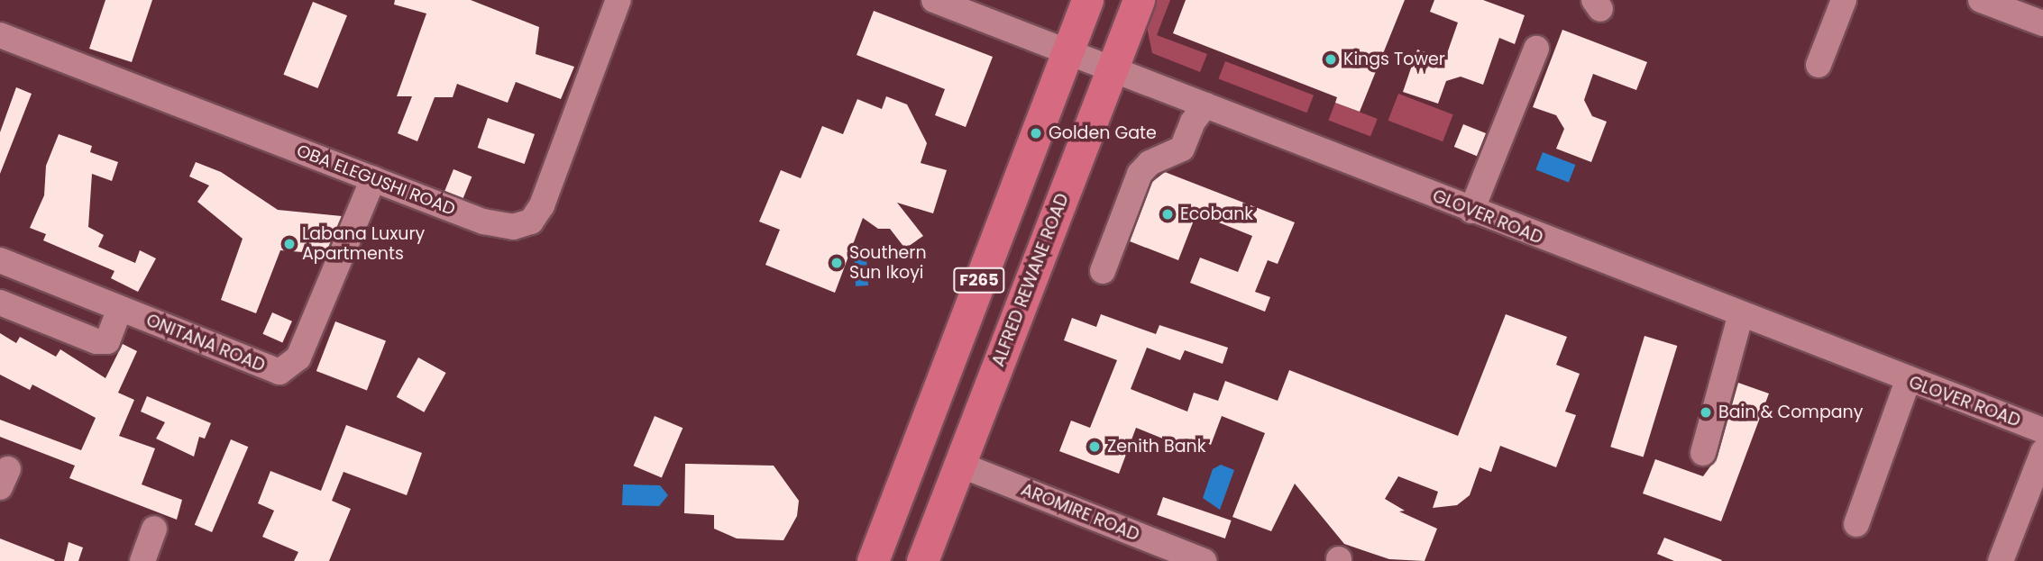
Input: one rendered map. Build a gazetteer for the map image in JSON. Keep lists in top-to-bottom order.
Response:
{
  "streets": {
    "main road": ["F265", "ALFRED REWANE ROAD"],
    "street": [
      "OBA ELEGUSHI ROAD",
      "GLOVER ROAD",
      "ONITANA ROAD",
      "AROMIRE ROAD"
    ]
  },
  "crossings": [
    ["OBA ELEGUSHI ROAD", "ONITANA ROAD"],
    ["GLOVER ROAD", "F265"],
    ["GLOVER ROAD", "ALFRED REWANE ROAD"],
    ["ALFRED REWANE ROAD", "AROMIRE ROAD"]
  ],
  "places": [
    "Kings Tower",
    "Golden Gate",
    "Ecobank",
    "Labana Luxury Apartments",
    "Southern Sun Ikoyi",
    "Bain & Company",
    "Zenith Bank"
  ]
}
